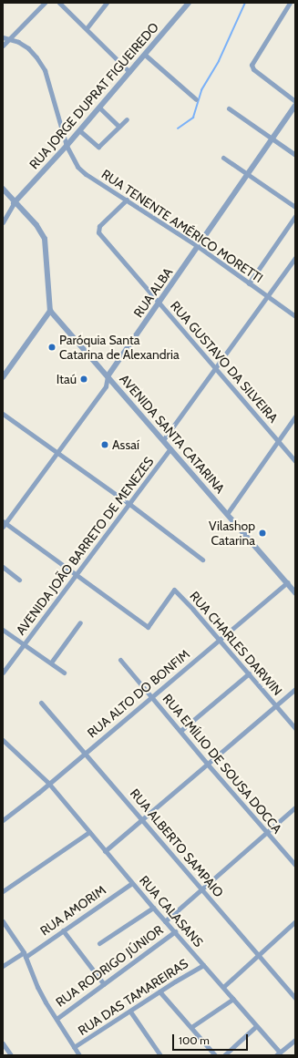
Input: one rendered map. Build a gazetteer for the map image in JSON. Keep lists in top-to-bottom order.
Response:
{
  "streets": {
    "street": [
      "RUA JORGE DUPRAT FIGUEIREDO",
      "RUA TENENTE AMÉRICO MORETTI",
      "RUA ALBA",
      "RUA GUSTAVO DA SILVEIRA",
      "AVENIDA SANTA CATARINA",
      "AVENIDA JOÃO BARRETO DE MENEZES",
      "RUA CHARLES DARWIN",
      "RUA ALTO DO BONFIM",
      "RUA EMÍLIO DE SOUSA DOCCA",
      "RUA ALBERTO SAMPAIO",
      "RUA AMORIM",
      "RUA CALASANS",
      "RUA RODRIGO JÚNIOR",
      "RUA DAS TAMAREIRAS"
    ]
  },
  "crossings": [
    ["RUA JORGE DUPRAT FIGUEIREDO", "RUA TENENTE AMÉRICO MORETTI"],
    ["RUA TENENTE AMÉRICO MORETTI", "RUA ALBA"],
    ["RUA TENENTE AMÉRICO MORETTI", "RUA GUSTAVO DA SILVEIRA"],
    ["RUA ALBA", "RUA GUSTAVO DA SILVEIRA"],
    ["RUA ALBA", "AVENIDA SANTA CATARINA"],
    ["AVENIDA SANTA CATARINA", "AVENIDA JOÃO BARRETO DE MENEZES"],
    ["AVENIDA SANTA CATARINA", "RUA ALTO DO BONFIM"],
    ["AVENIDA JOÃO BARRETO DE MENEZES", "RUA CHARLES DARWIN"],
    ["RUA CHARLES DARWIN", "RUA ALTO DO BONFIM"],
    ["RUA ALTO DO BONFIM", "RUA EMÍLIO DE SOUSA DOCCA"],
    ["RUA ALTO DO BONFIM", "RUA ALBERTO SAMPAIO"],
    ["RUA ALTO DO BONFIM", "RUA CALASANS"],
    ["RUA AMORIM", "RUA CALASANS"],
    ["RUA CALASANS", "RUA RODRIGO JÚNIOR"],
    ["RUA CALASANS", "RUA DAS TAMAREIRAS"]
  ],
  "places": [
    "Paróquia Santa Catarina de Alexandria",
    "Itaú",
    "Assaí",
    "Vilashop Catarina"
  ],
  "scale_bar": "100 m"
}
